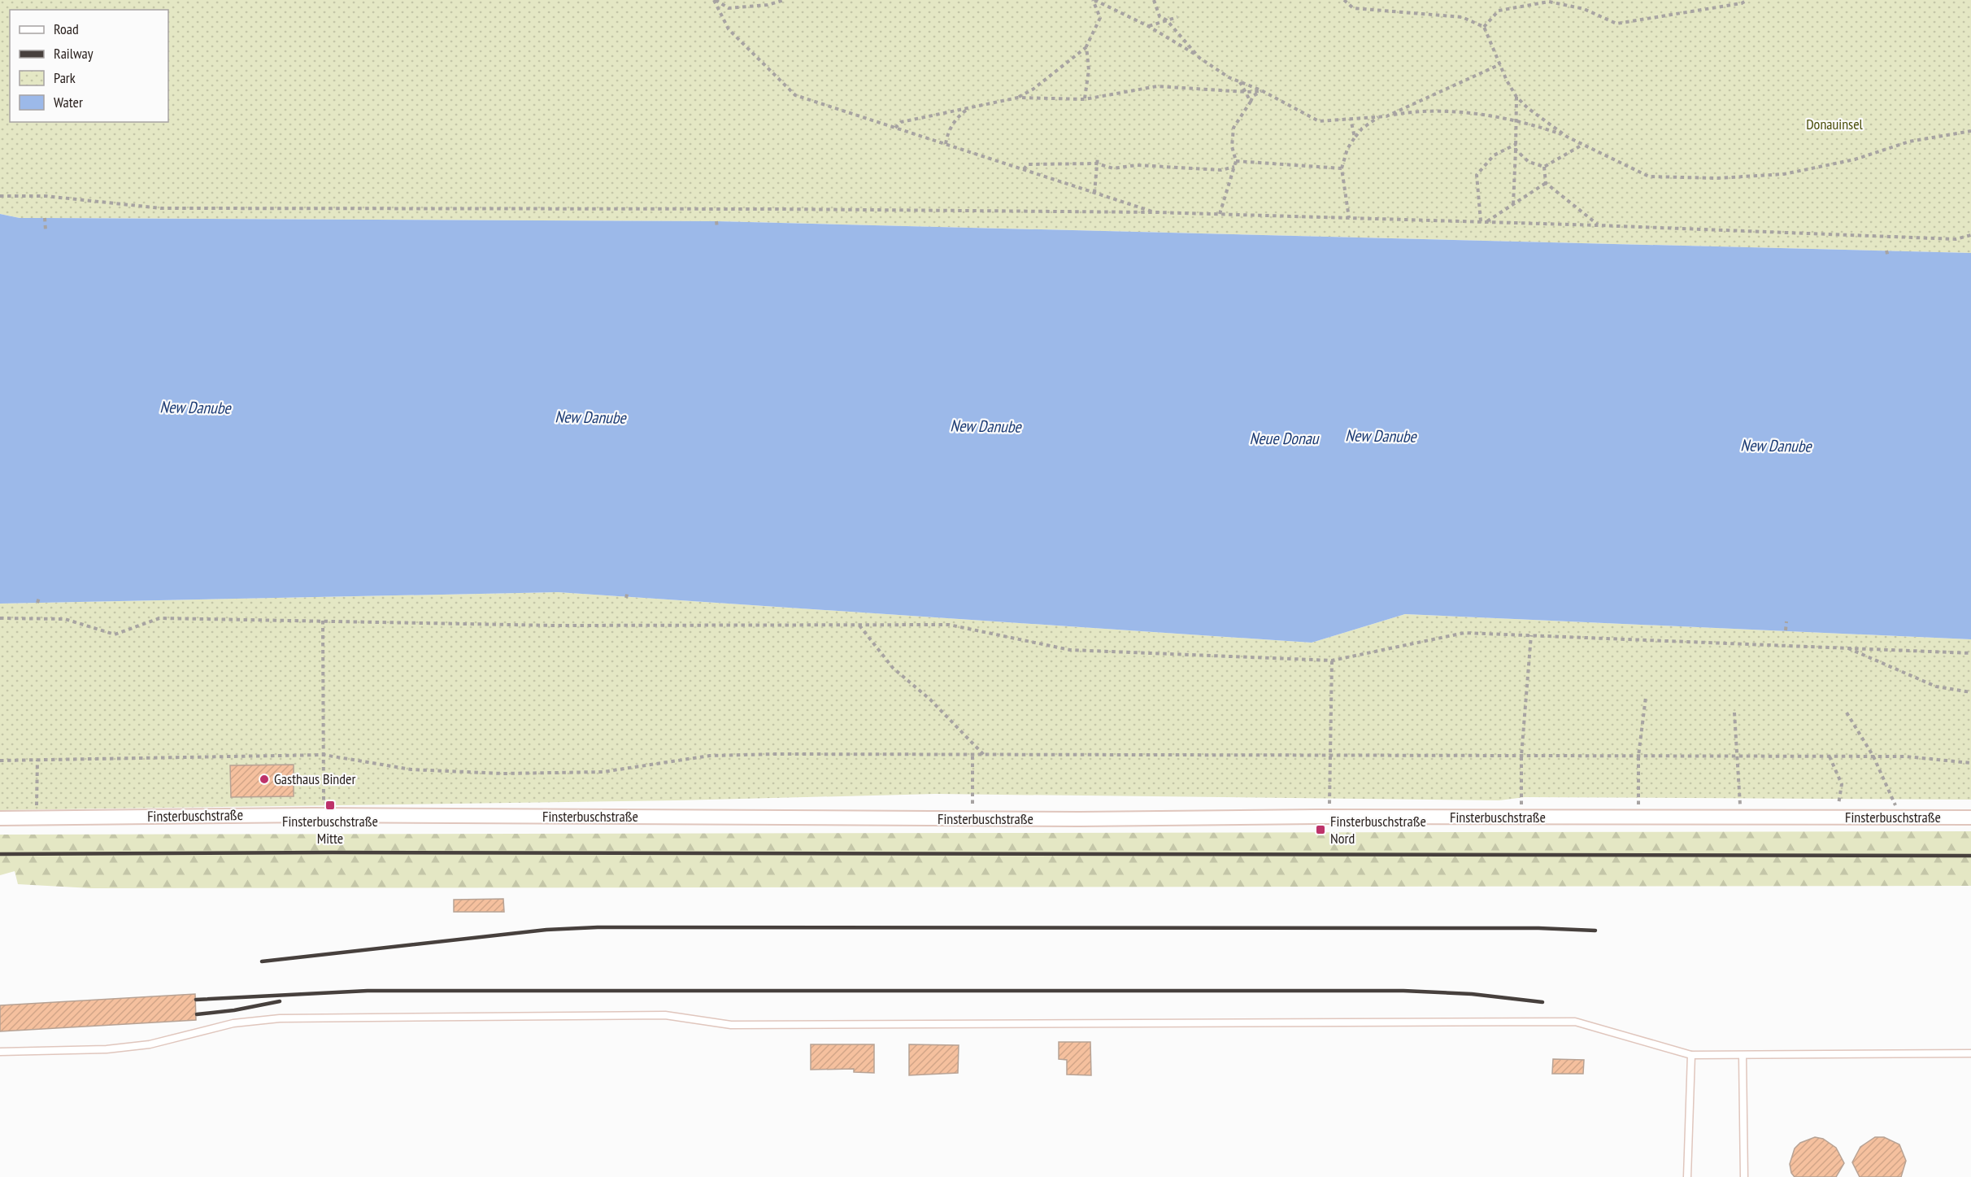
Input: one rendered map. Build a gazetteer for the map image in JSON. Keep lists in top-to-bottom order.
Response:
{
  "streets": {
    "street": ["Finsterbuschstraße"]
  },
  "water": ["New Danube", "Neue Donau"],
  "parks": ["Donauinsel"],
  "places": {
    "other": ["Gasthaus Binder"],
    "transit": ["Finsterbuschstraße Mitte", "Finsterbuschstraße Nord"]
  },
  "legend": [
    "Road",
    "Railway",
    "Park",
    "Water"
  ]
}
